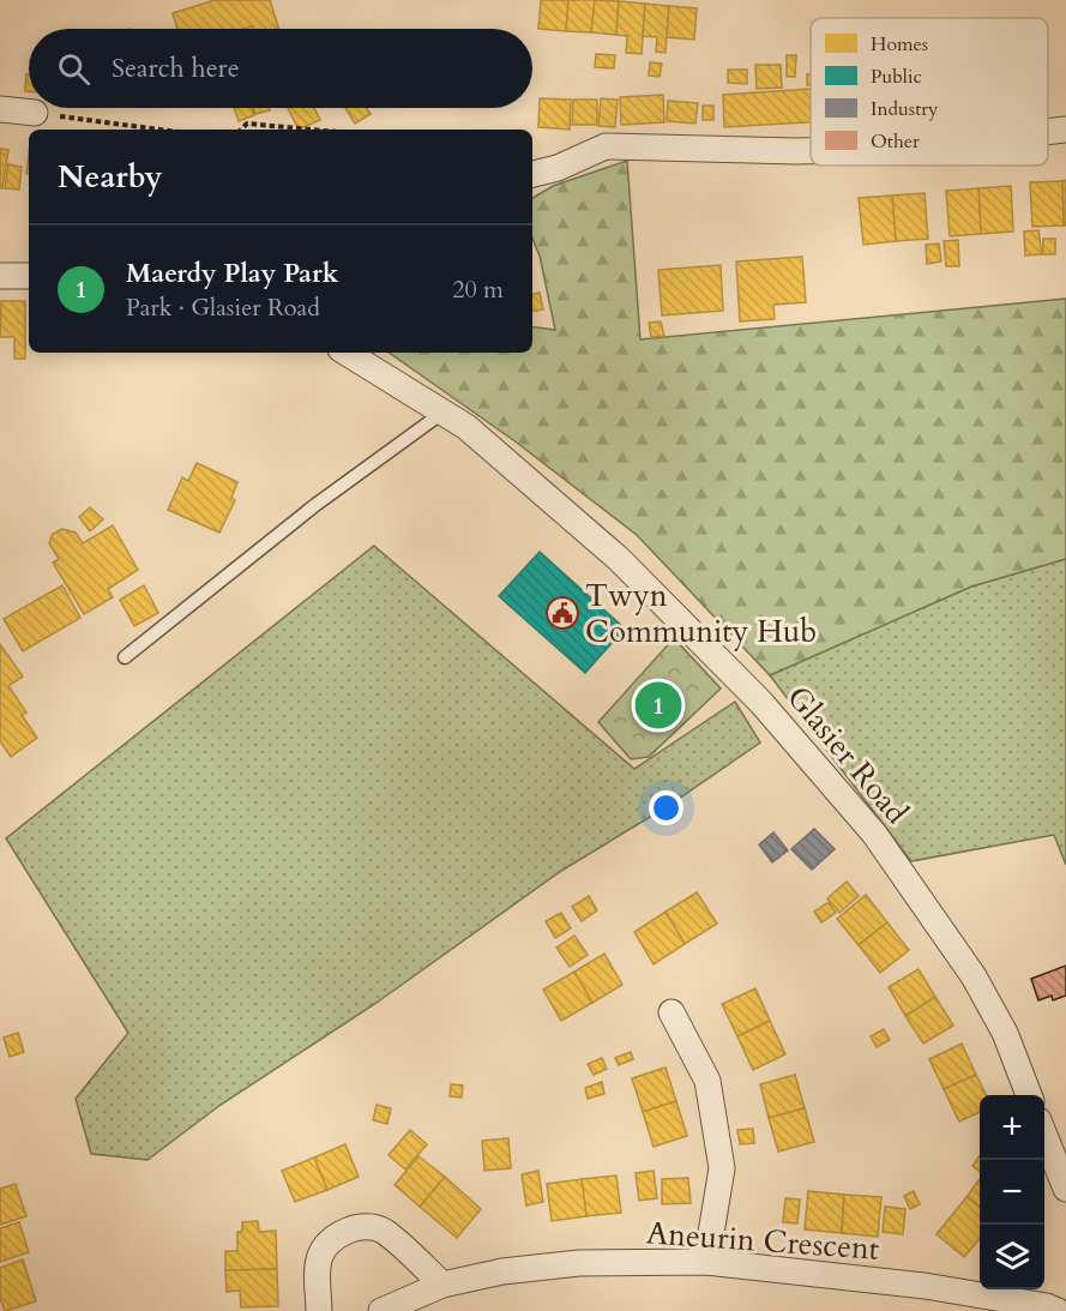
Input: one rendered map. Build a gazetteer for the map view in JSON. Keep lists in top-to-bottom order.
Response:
{
  "streets": {
    "street": ["Glasier Road", "Aneurin Crescent"]
  },
  "places": {
    "public building": ["Twyn Community Hub"]
  },
  "legend": [
    "Homes",
    "Public",
    "Industry",
    "Other"
  ],
  "page": {
    "search": "Search here",
    "heading": "Nearby",
    "list": [
      {
        "mark": "1",
        "name": "Maerdy Play Park",
        "note": "Park · Glasier Road",
        "value": "20 m"
      }
    ],
    "pins": "1",
    "map_buttons": ["+", "−"]
  }
}
